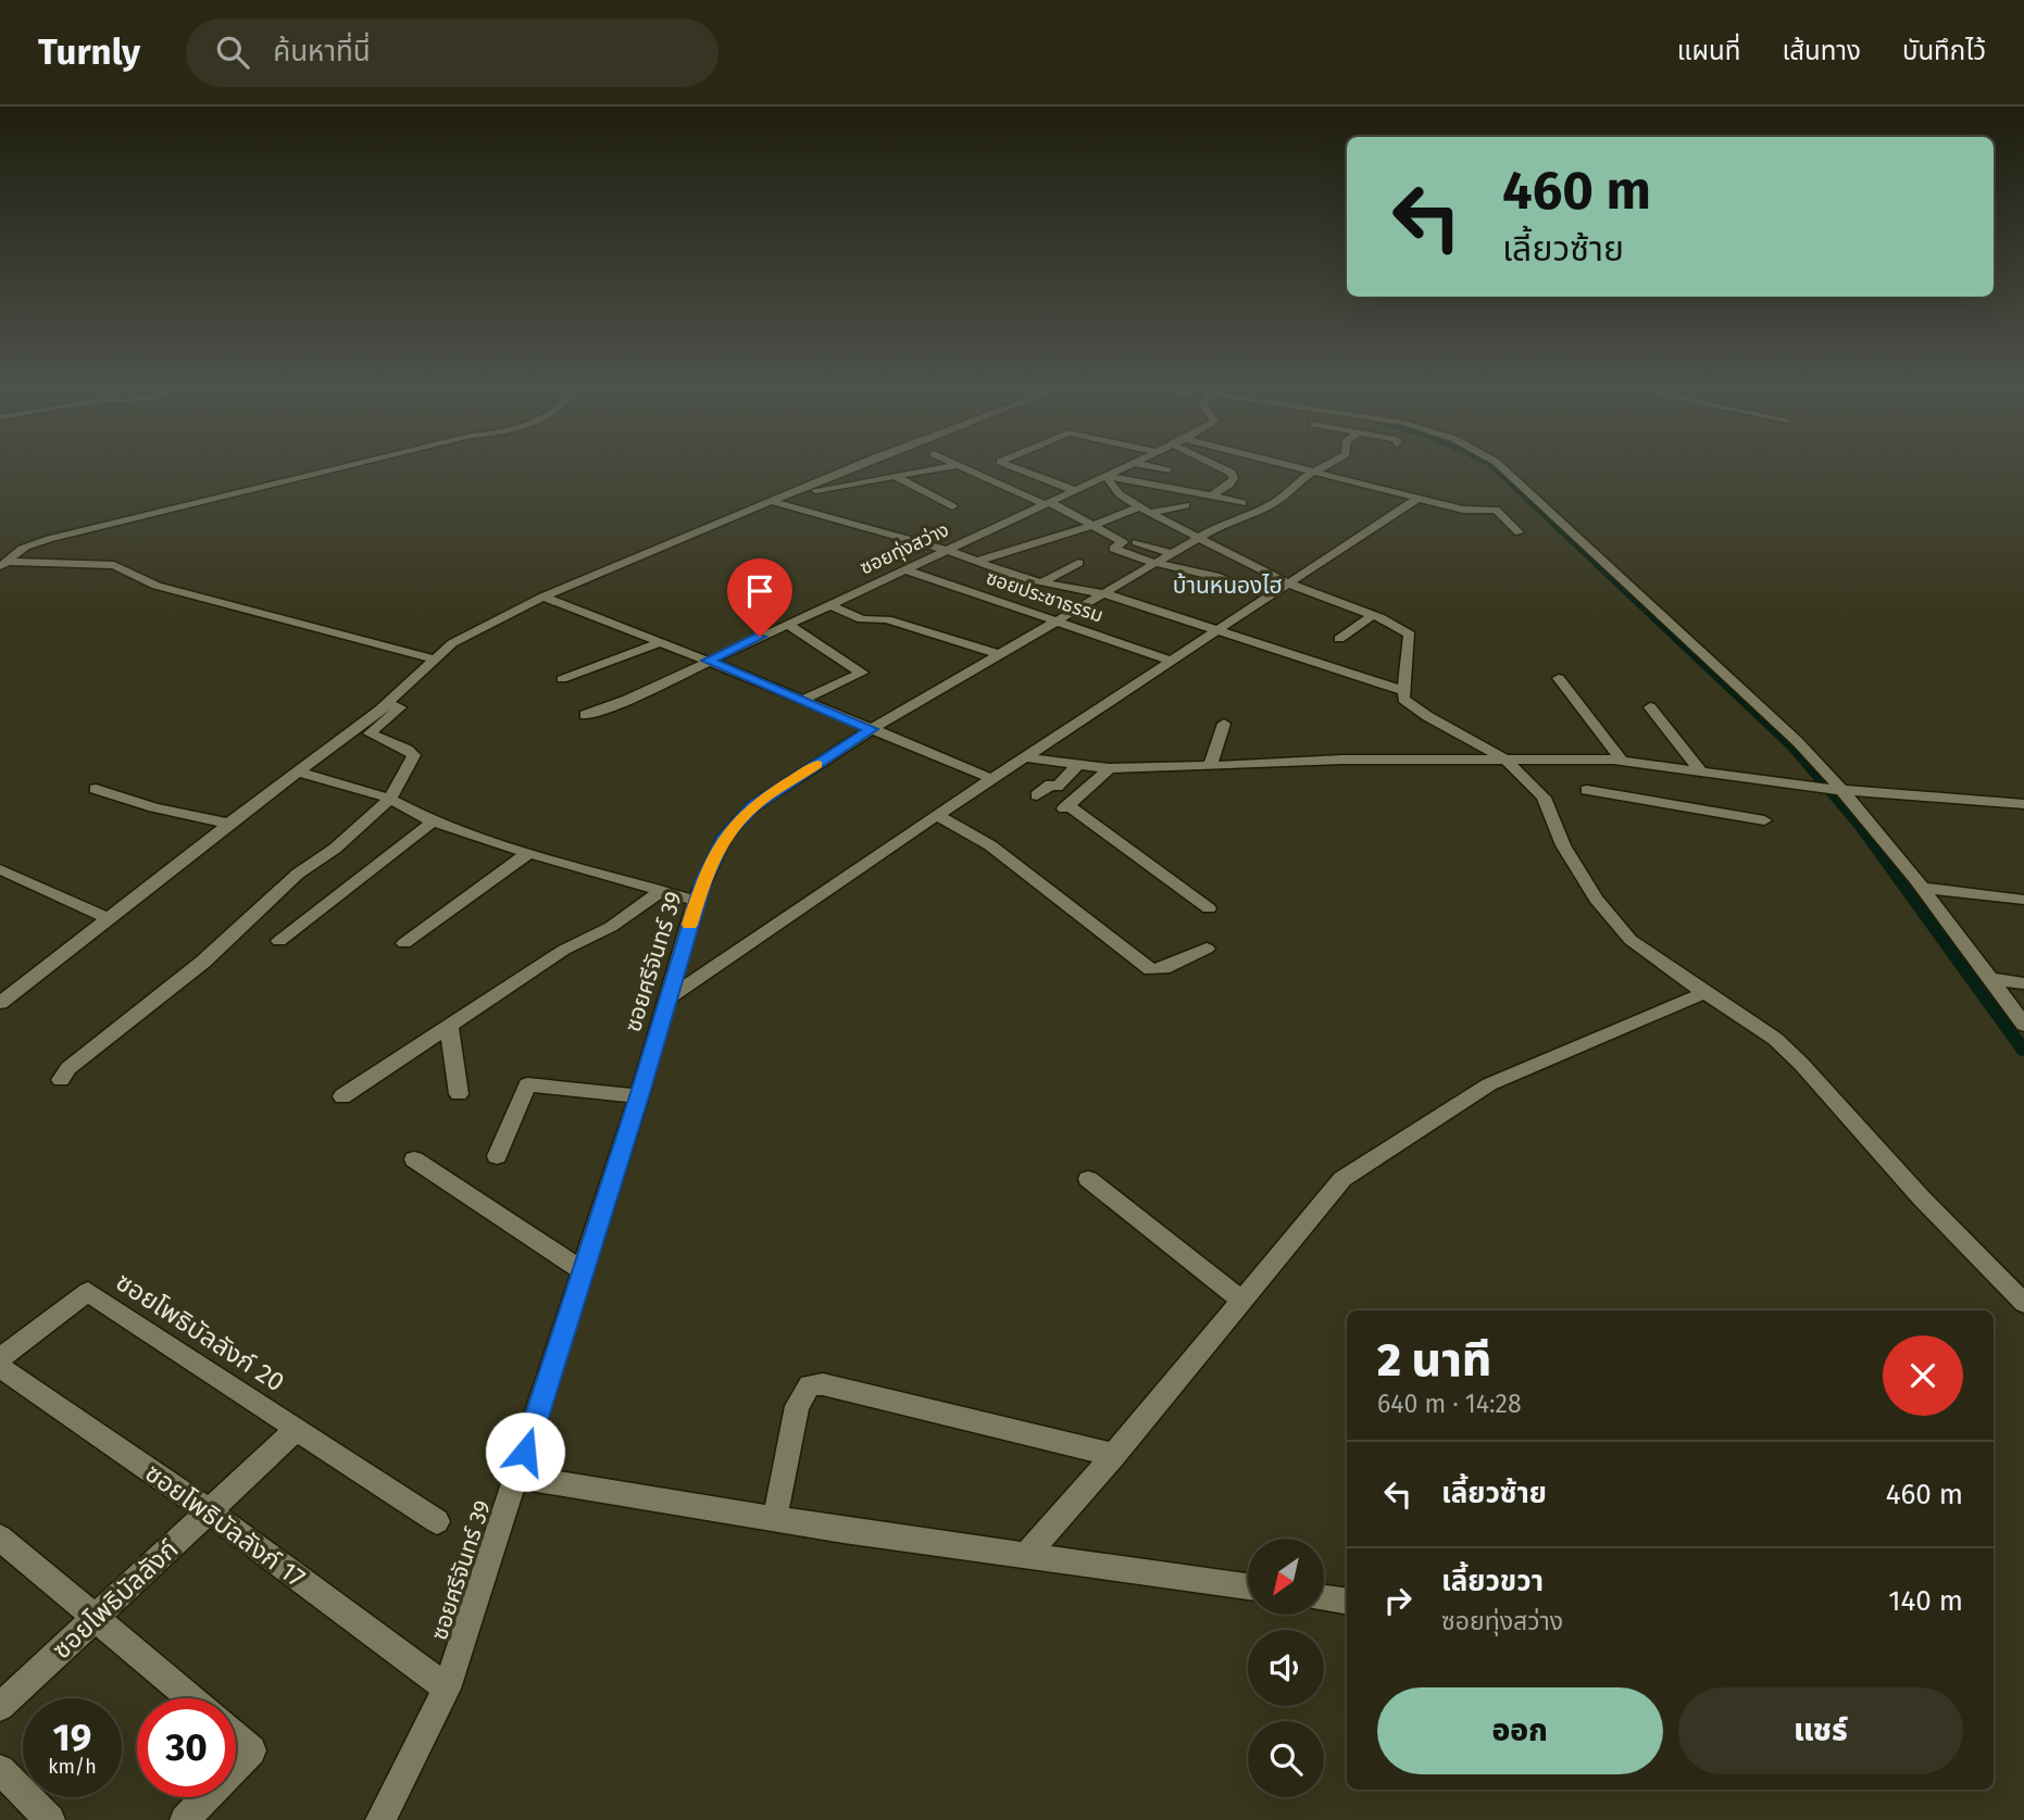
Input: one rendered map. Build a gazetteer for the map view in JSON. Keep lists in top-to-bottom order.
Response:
{
  "streets": {
    "street": [
      "ซอยทุ่งสว่าง",
      "ซอยประชาธรรม",
      "ซอยศรีจันทร์ 39",
      "ซอยโพธิบัลลังก์ 20",
      "ซอยโพธิบัลลังก์ 17",
      "ซอยโพธิบัลลังก์"
    ]
  },
  "crossings": [
    ["ซอยทุ่งสว่าง", "ซอยประชาธรรม"],
    ["ซอยประชาธรรม", "ซอยศรีจันทร์ 39"],
    ["ซอยศรีจันทร์ 39", "ซอยโพธิบัลลังก์ 17"],
    ["ซอยโพธิบัลลังก์ 20", "ซอยโพธิบัลลังก์"],
    ["ซอยโพธิบัลลังก์ 17", "ซอยโพธิบัลลังก์"]
  ],
  "districts": ["บ้านหนองไฮ"],
  "north": "bottom left",
  "page": {
    "header": "Turnly",
    "search": "ค้นหาที่นี่",
    "nav": ["แผนที่", "เส้นทาง", "บันทึกไว้"],
    "turn": ["460 m", "เลี้ยวซ้าย"],
    "heading": ["2 นาที", "640 m · 14:28"],
    "list": [
      {
        "name": "เลี้ยวซ้าย",
        "value": "460 m"
      },
      {
        "name": "เลี้ยวขวา",
        "note": "ซอยทุ่งสว่าง",
        "value": "140 m"
      }
    ],
    "buttons": ["ออก", "แชร์"],
    "speed": "19 km/h",
    "limit": "30"
  }
}
